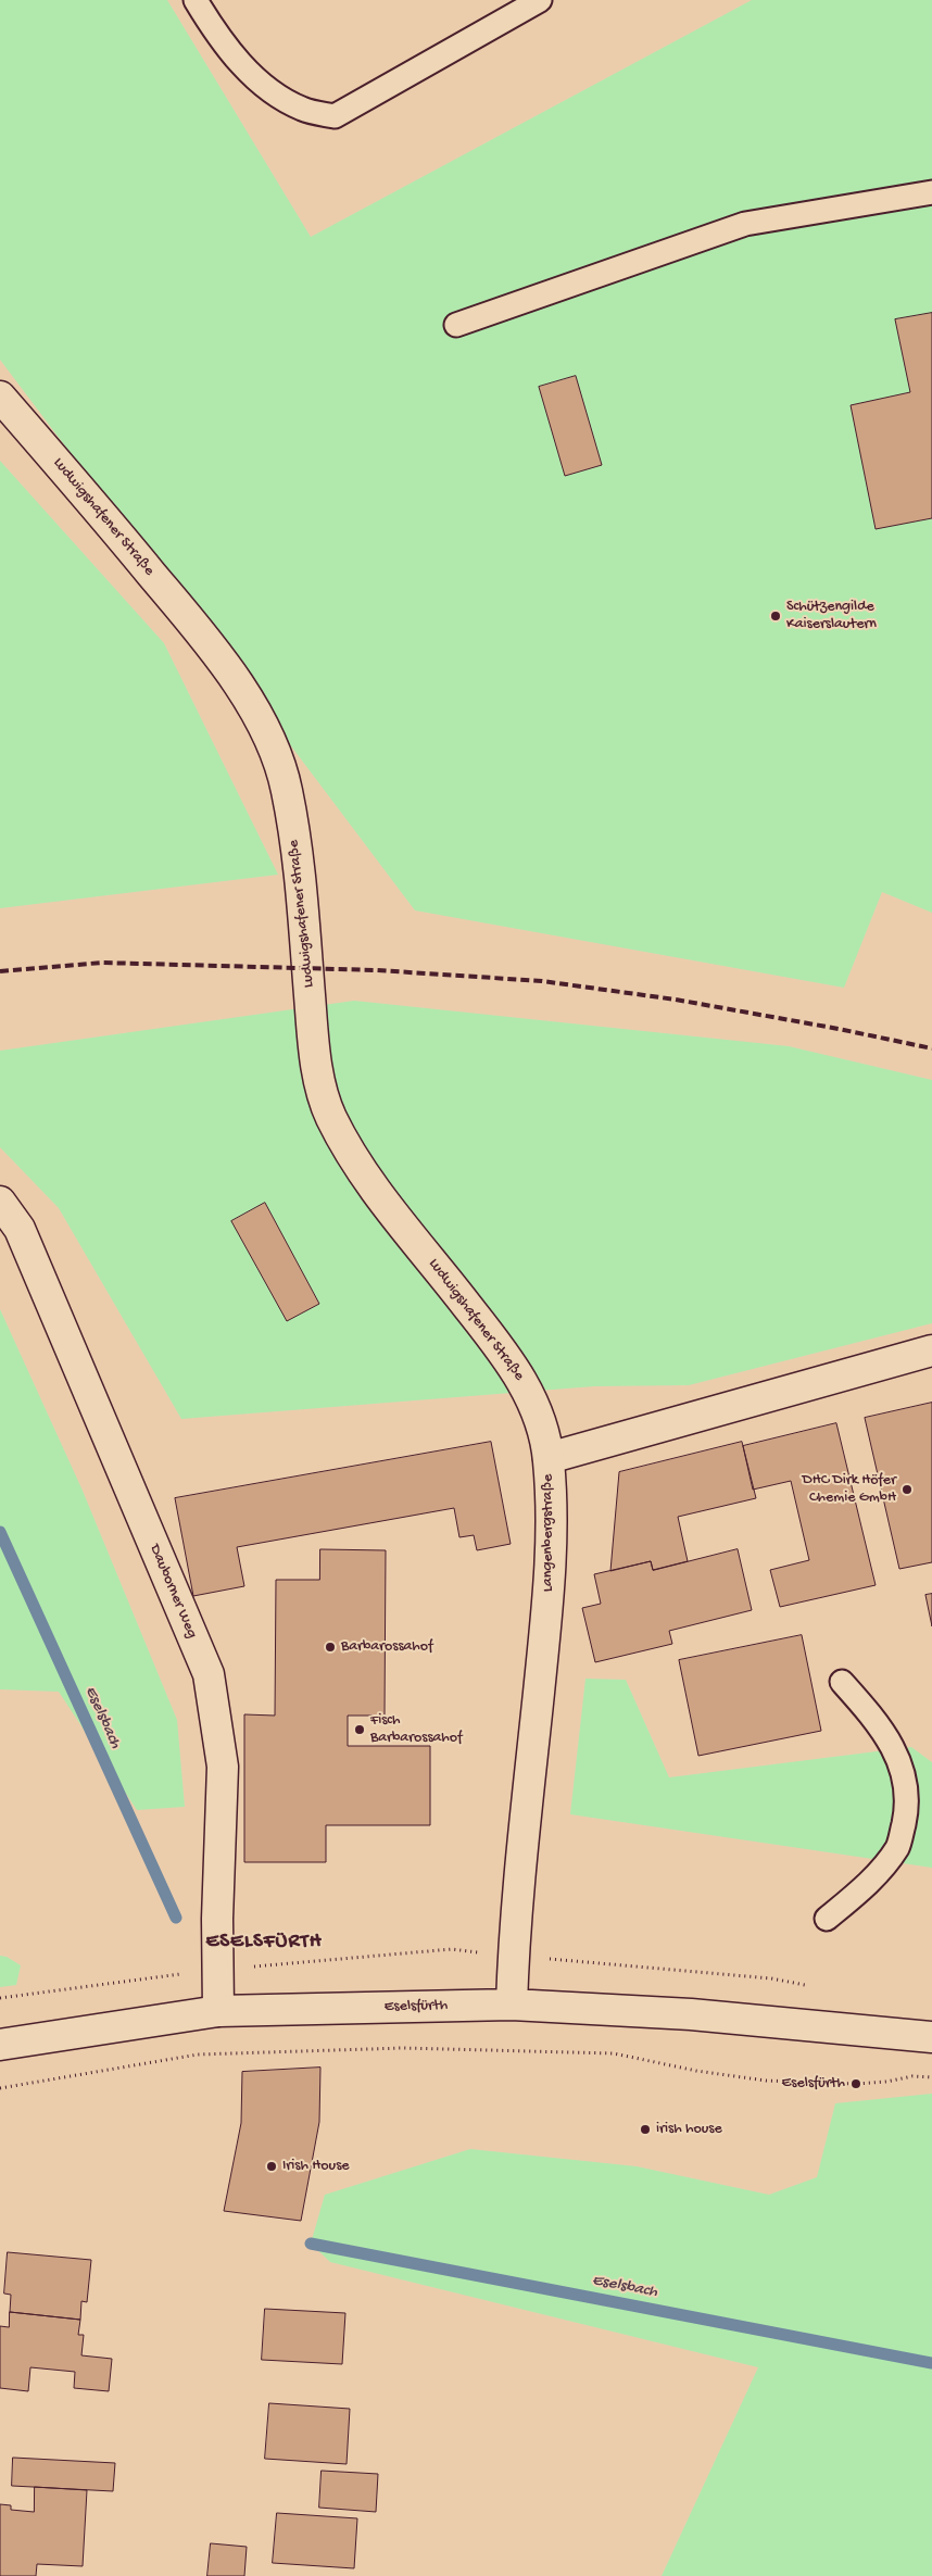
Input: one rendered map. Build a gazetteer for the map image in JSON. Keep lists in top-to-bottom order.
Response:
{
  "streets": {
    "street": [
      "Ludwigshafener Straße",
      "Langenbergstraße",
      "Dauborner Weg",
      "Eselsfürth"
    ]
  },
  "crossings": [
    ["Ludwigshafener Straße", "Langenbergstraße"],
    ["Langenbergstraße", "Eselsfürth"],
    ["Dauborner Weg", "Eselsfürth"]
  ],
  "districts": ["ESELSFÜRTH"],
  "water": ["Eselsbach"],
  "places": [
    "Schützengilde Kaiserslautern",
    "DHC Dirk Höfer Chemie GmbH",
    "Barbarossahof",
    "Fisch Barbarossahof",
    "Eselsfürth",
    "irish house",
    "Irish House"
  ]
}
